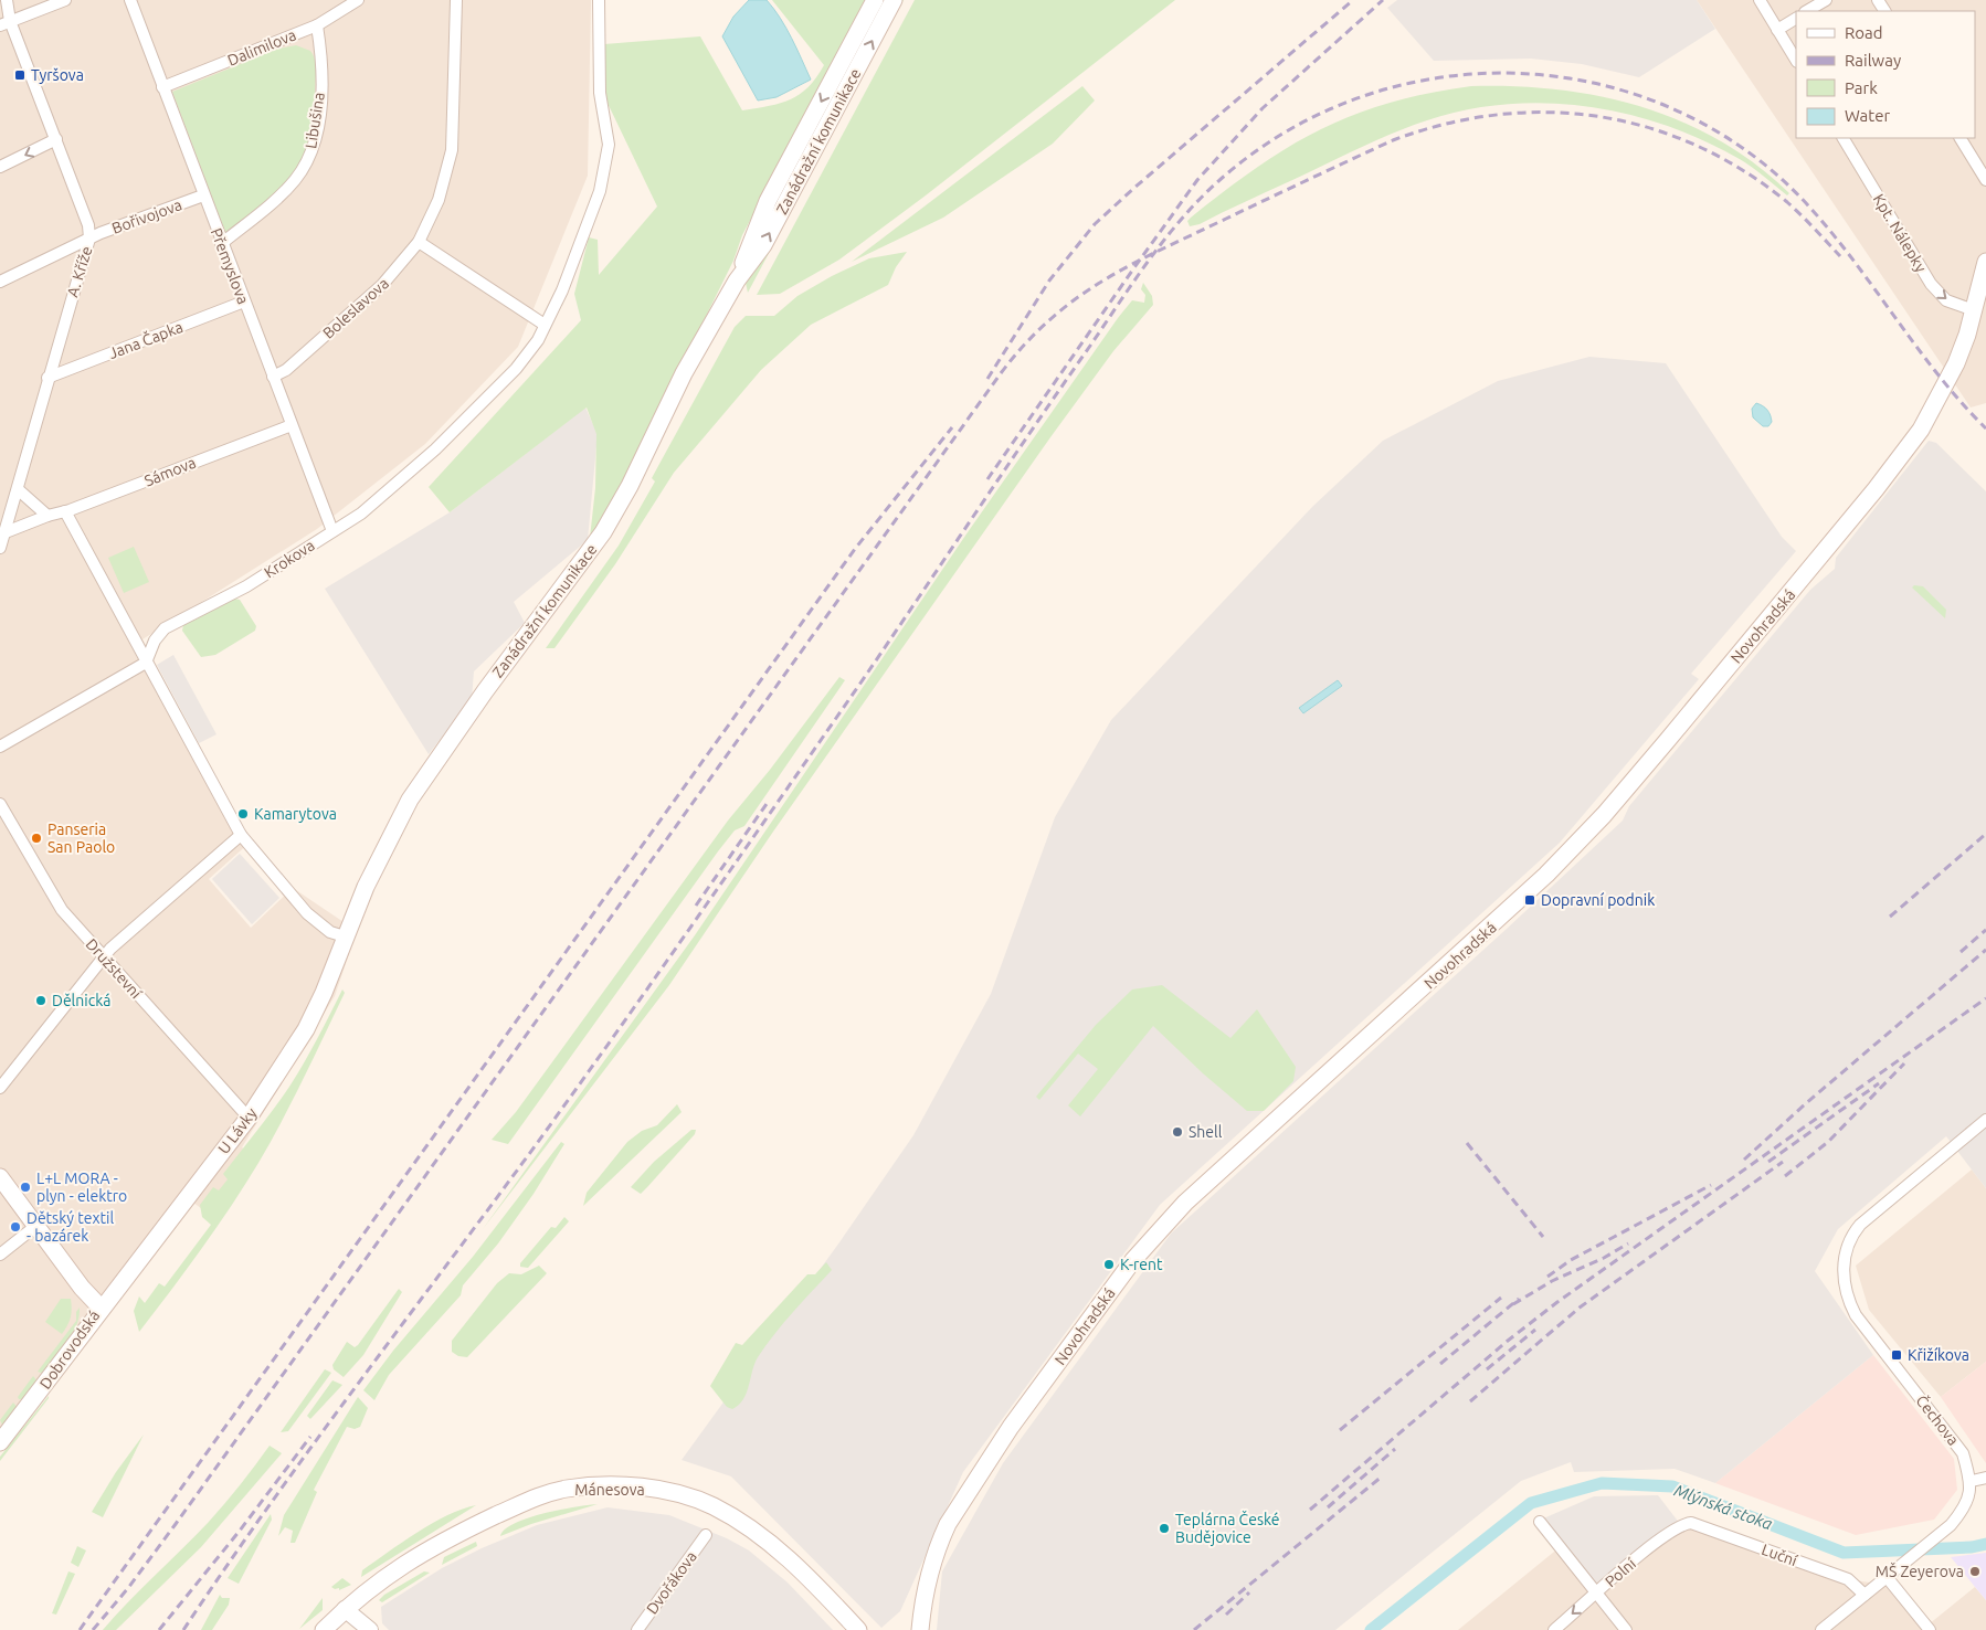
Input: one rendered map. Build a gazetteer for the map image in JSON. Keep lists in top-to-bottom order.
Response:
{
  "streets": {
    "main road": [
      "Zanádražní komunikace",
      "Novohradská",
      "U Lávky",
      "Dobrovodská",
      "Mánesova"
    ],
    "street": [
      "Dalimilova",
      "Libušina",
      "Bořivojova",
      "Kpt. Nálepky",
      "Přemyslova",
      "A. Kříže",
      "Boleslavova",
      "Jana Čapka",
      "Sámova",
      "Krokova",
      "Družstevní",
      "Čechova",
      "Luční",
      "Polní",
      "Dvořákova"
    ]
  },
  "crossings": [
    ["Dalimilova", "Libušina"],
    ["Dalimilova", "Přemyslova"],
    ["Libušina", "Přemyslova"],
    ["Zanádražní komunikace", "U Lávky"],
    ["Bořivojova", "Přemyslova"],
    ["Bořivojova", "A. Kříže"],
    ["Kpt. Nálepky", "Novohradská"],
    ["Přemyslova", "Boleslavova"],
    ["Přemyslova", "Jana Čapka"],
    ["Přemyslova", "Sámova"],
    ["Přemyslova", "Krokova"],
    ["A. Kříže", "Jana Čapka"],
    ["A. Kříže", "Sámova"],
    ["Družstevní", "U Lávky"],
    ["U Lávky", "Dobrovodská"],
    ["Luční", "Polní"]
  ],
  "one_way": ["Kpt. Nálepky"],
  "water": ["Mlýnská stoka"],
  "places": {
    "transit": ["Tyršova", "Dopravní podnik", "Křižíkova"],
    "other": [
      "Kamarytova",
      "Panseria San Paolo",
      "Dělnická",
      "Shell",
      "L+L MORA - plyn - elektro",
      "Dětský textil - bazárek",
      "K-rent",
      "Teplárna České Budějovice",
      "MŠ Zeyerova"
    ]
  },
  "legend": [
    "Road",
    "Railway",
    "Park",
    "Water"
  ]
}
